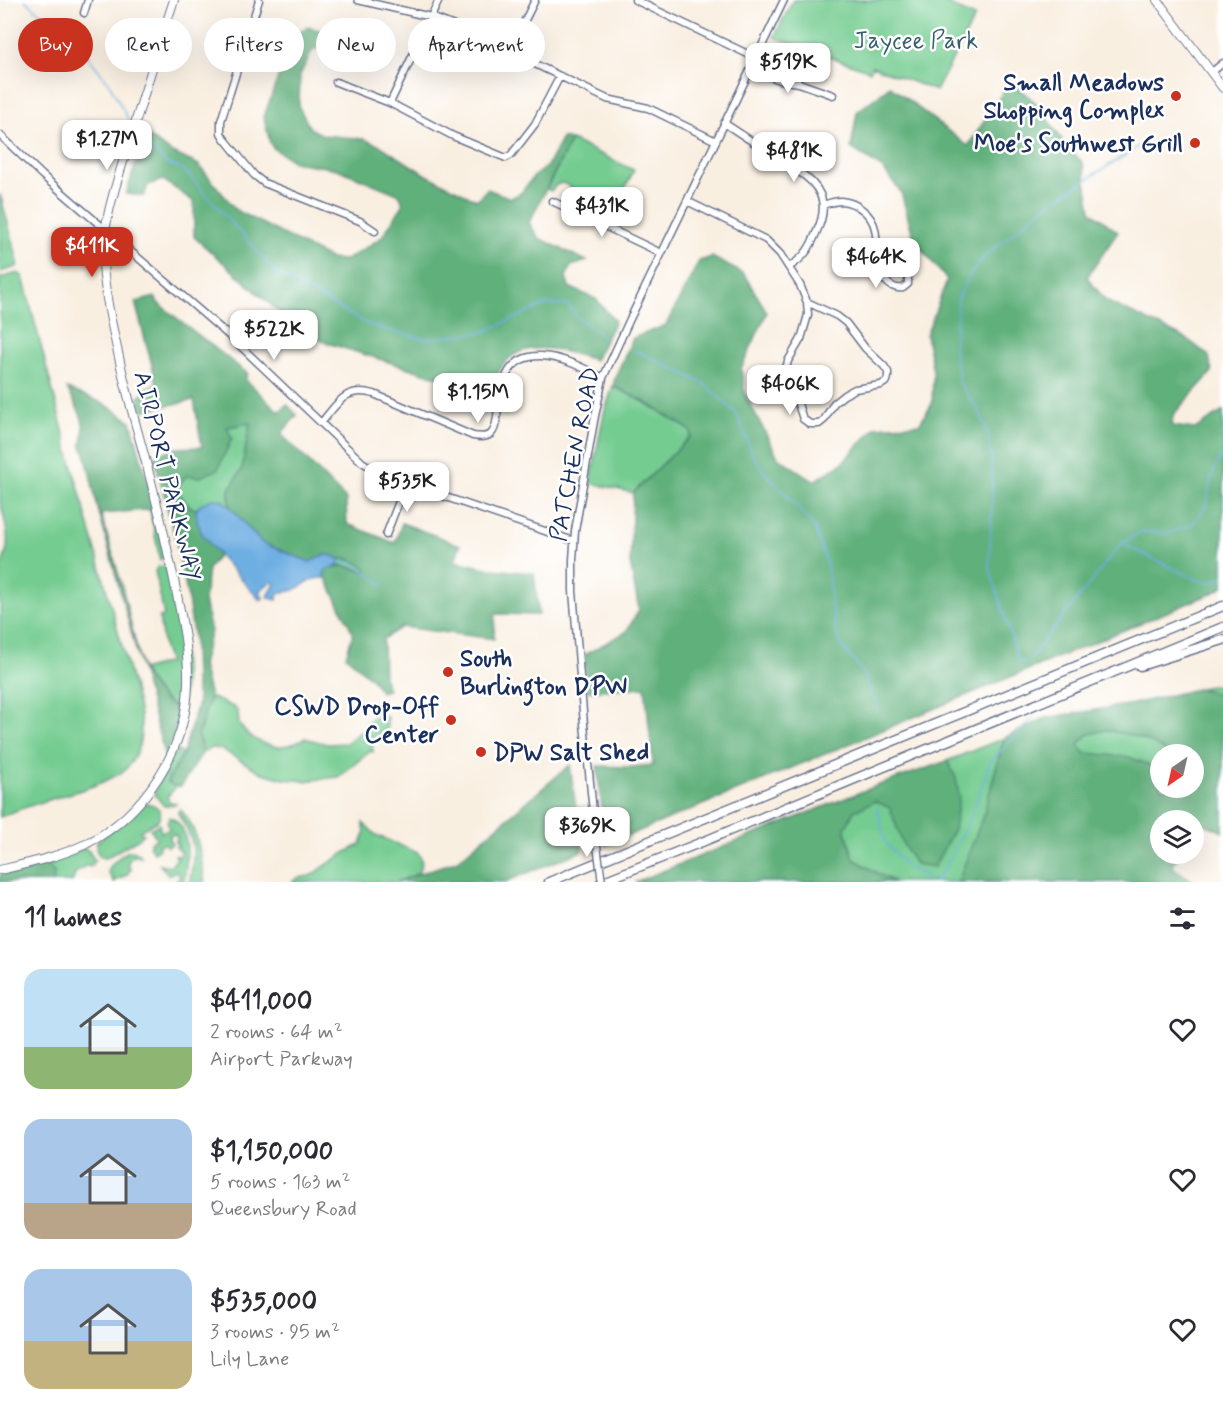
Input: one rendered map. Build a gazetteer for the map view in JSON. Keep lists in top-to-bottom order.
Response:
{
  "streets": {
    "main road": ["AIRPORT PARKWAY"],
    "street": ["PATCHEN ROAD"]
  },
  "parks": ["Jaycee Park"],
  "places": [
    "Small Meadows Shopping Complex",
    "Moe's Southwest Grill",
    "South Burlington DPW",
    "CSWD Drop-Off Center",
    "DPW Salt Shed"
  ],
  "north": "bottom left",
  "page": {
    "chip": [
      "Buy",
      "Rent",
      "Filters",
      "New",
      "Apartment"
    ],
    "price": [
      "$519K",
      "$1.27M",
      "$481K",
      "$431K",
      "$411K",
      "$464K",
      "$522K",
      "$406K",
      "$1.15M",
      "$535K",
      "$369K"
    ],
    "heading": "11 homes",
    "list": [
      {
        "name": "$411,000",
        "note": "2 rooms · 64 m² · Airport Parkway"
      },
      {
        "name": "$1,150,000",
        "note": "5 rooms · 163 m² · Queensbury Road"
      },
      {
        "name": "$535,000",
        "note": "3 rooms · 95 m² · Lily Lane"
      }
    ]
  }
}
